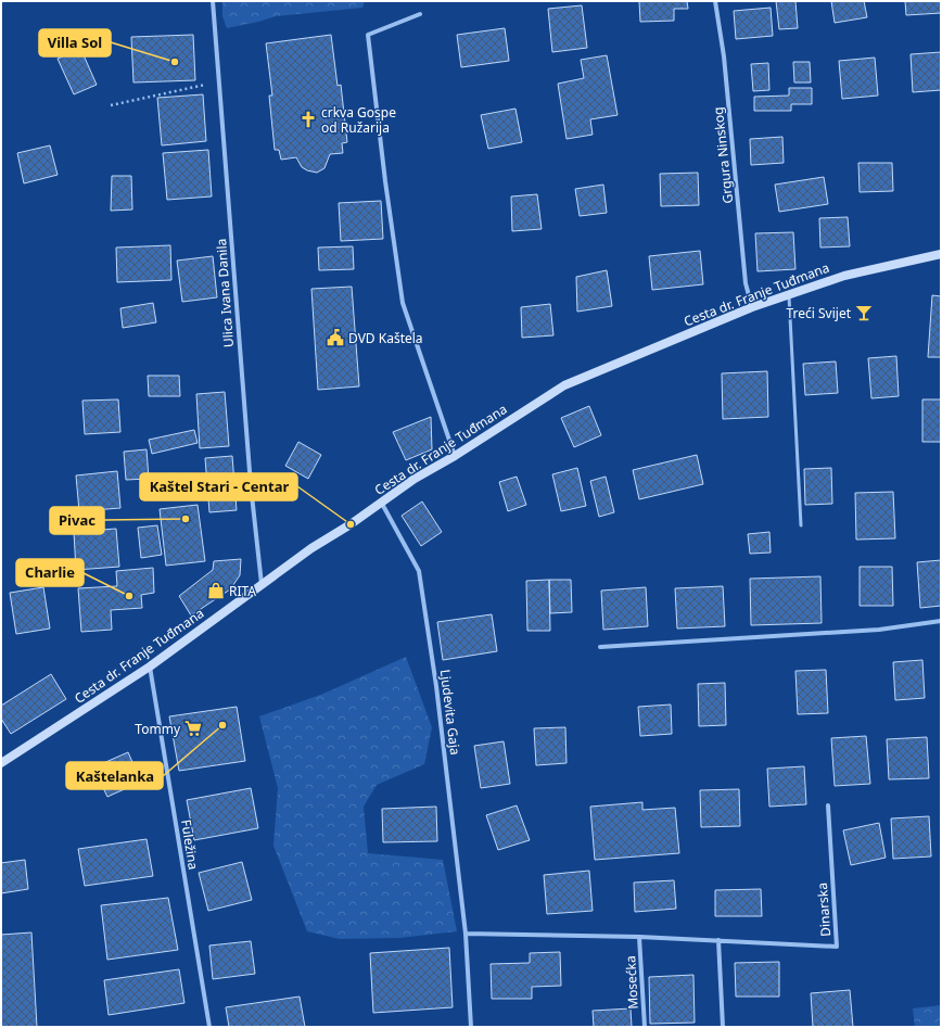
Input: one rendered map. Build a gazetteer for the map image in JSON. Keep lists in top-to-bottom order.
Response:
{
  "streets": {
    "main road": ["Cesta dr. Franje Tuđmana"],
    "street": [
      "Grgura Ninskog",
      "Ulica Ivana Danila",
      "Ljudevita Gaja",
      "Fuležina",
      "Dinarska",
      "Mosećka"
    ]
  },
  "crossings": [
    ["Grgura Ninskog", "Cesta dr. Franje Tuđmana"],
    ["Ulica Ivana Danila", "Cesta dr. Franje Tuđmana"],
    ["Cesta dr. Franje Tuđmana", "Ljudevita Gaja"],
    ["Cesta dr. Franje Tuđmana", "Fuležina"],
    ["Ljudevita Gaja", "Dinarska"],
    ["Dinarska", "Mosećka"]
  ],
  "places": {
    "other": [
      "Villa Sol",
      "Pivac",
      "Kaštel Stari - Centar",
      "Charlie",
      "Kaštelanka"
    ],
    "church": ["crkva Gospe od Ružarija"],
    "bar": ["Treći Svijet"],
    "public building": ["DVD Kaštela"],
    "shop": ["RITA"],
    "supermarket": ["Tommy"]
  }
}
